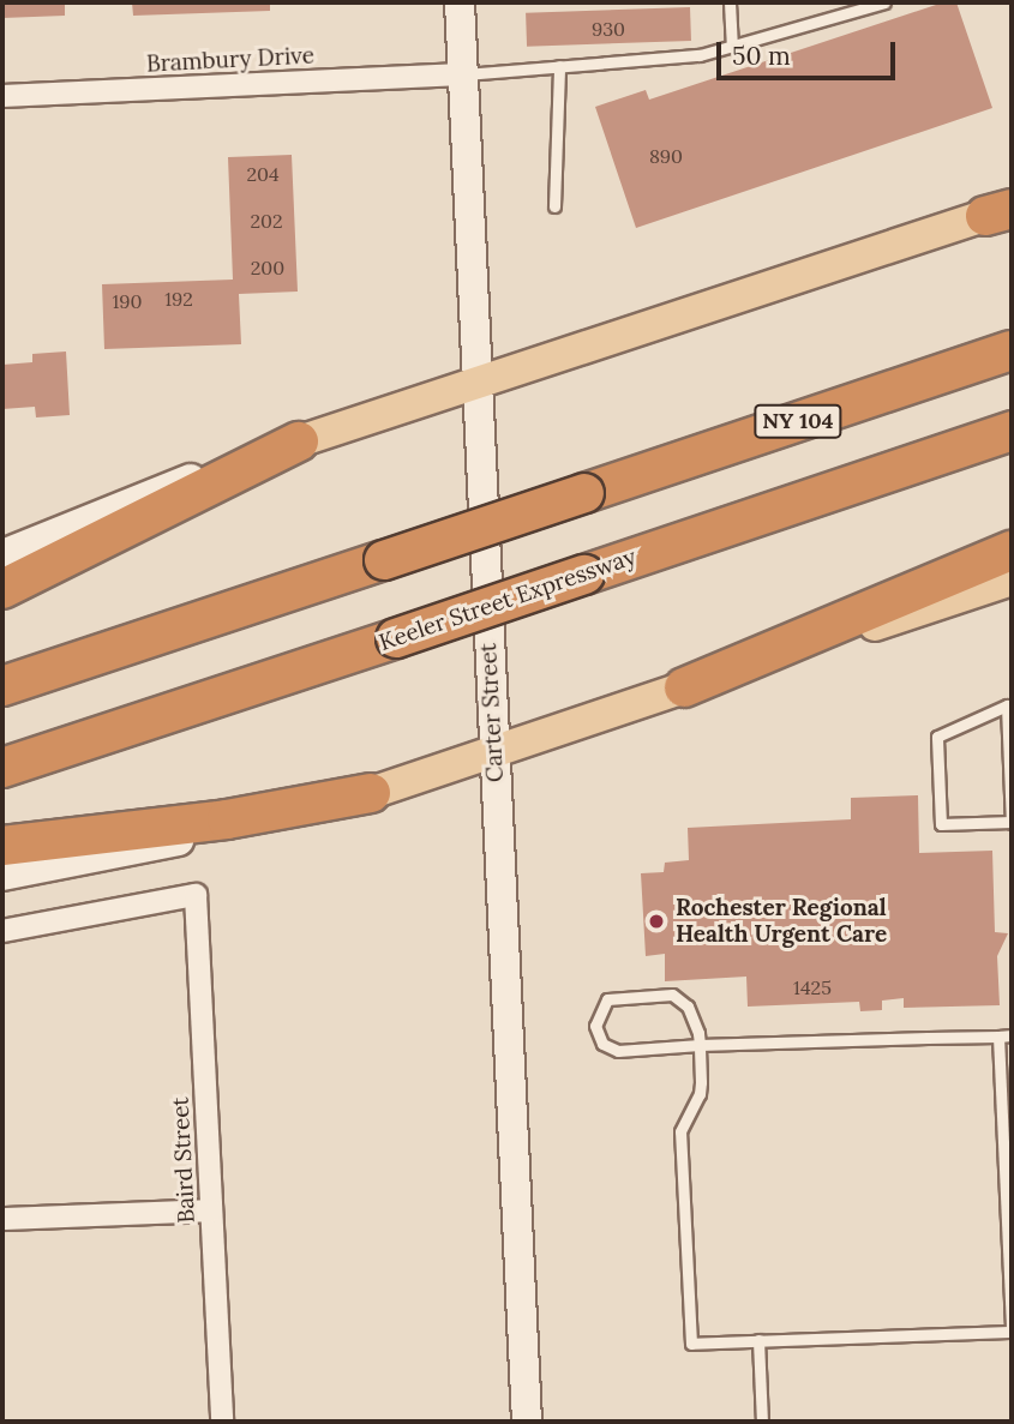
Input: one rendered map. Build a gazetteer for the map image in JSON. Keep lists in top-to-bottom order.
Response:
{
  "streets": {
    "highway": ["NY 104", "Keeler Street Expressway"],
    "main road": ["Carter Street"],
    "street": ["Brambury Drive", "Baird Street"]
  },
  "crossings": [
    ["Brambury Drive", "Carter Street"]
  ],
  "places": ["Rochester Regional Health Urgent Care"],
  "house_numbers": [
    "930",
    "890",
    "204",
    "202",
    "200",
    "192",
    "190",
    "1425"
  ],
  "scale_bar": "50 m"
}
